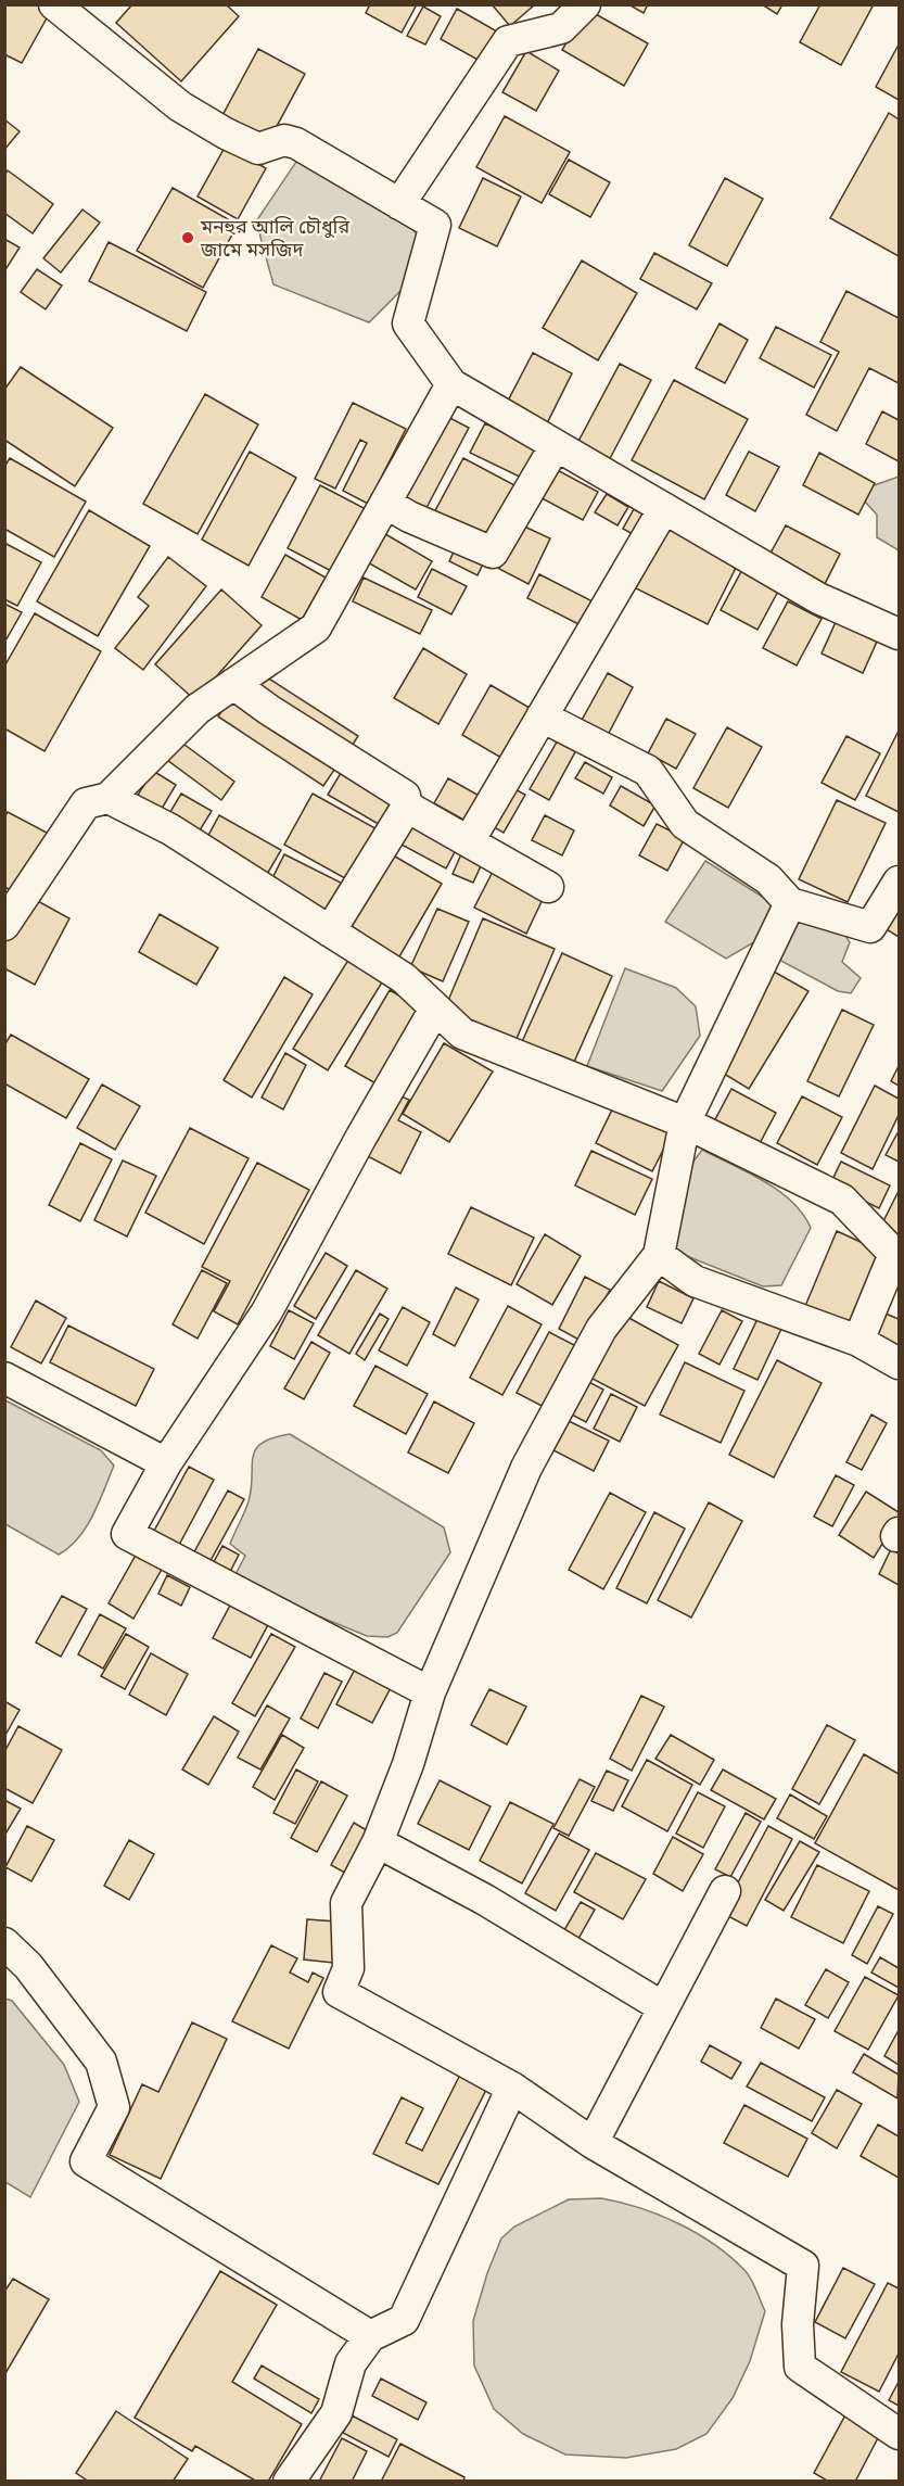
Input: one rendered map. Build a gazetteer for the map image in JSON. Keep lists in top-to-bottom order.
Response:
{
  "places": ["মনহুর আলি চৌধুরি জামে মসজিদ"]
}
